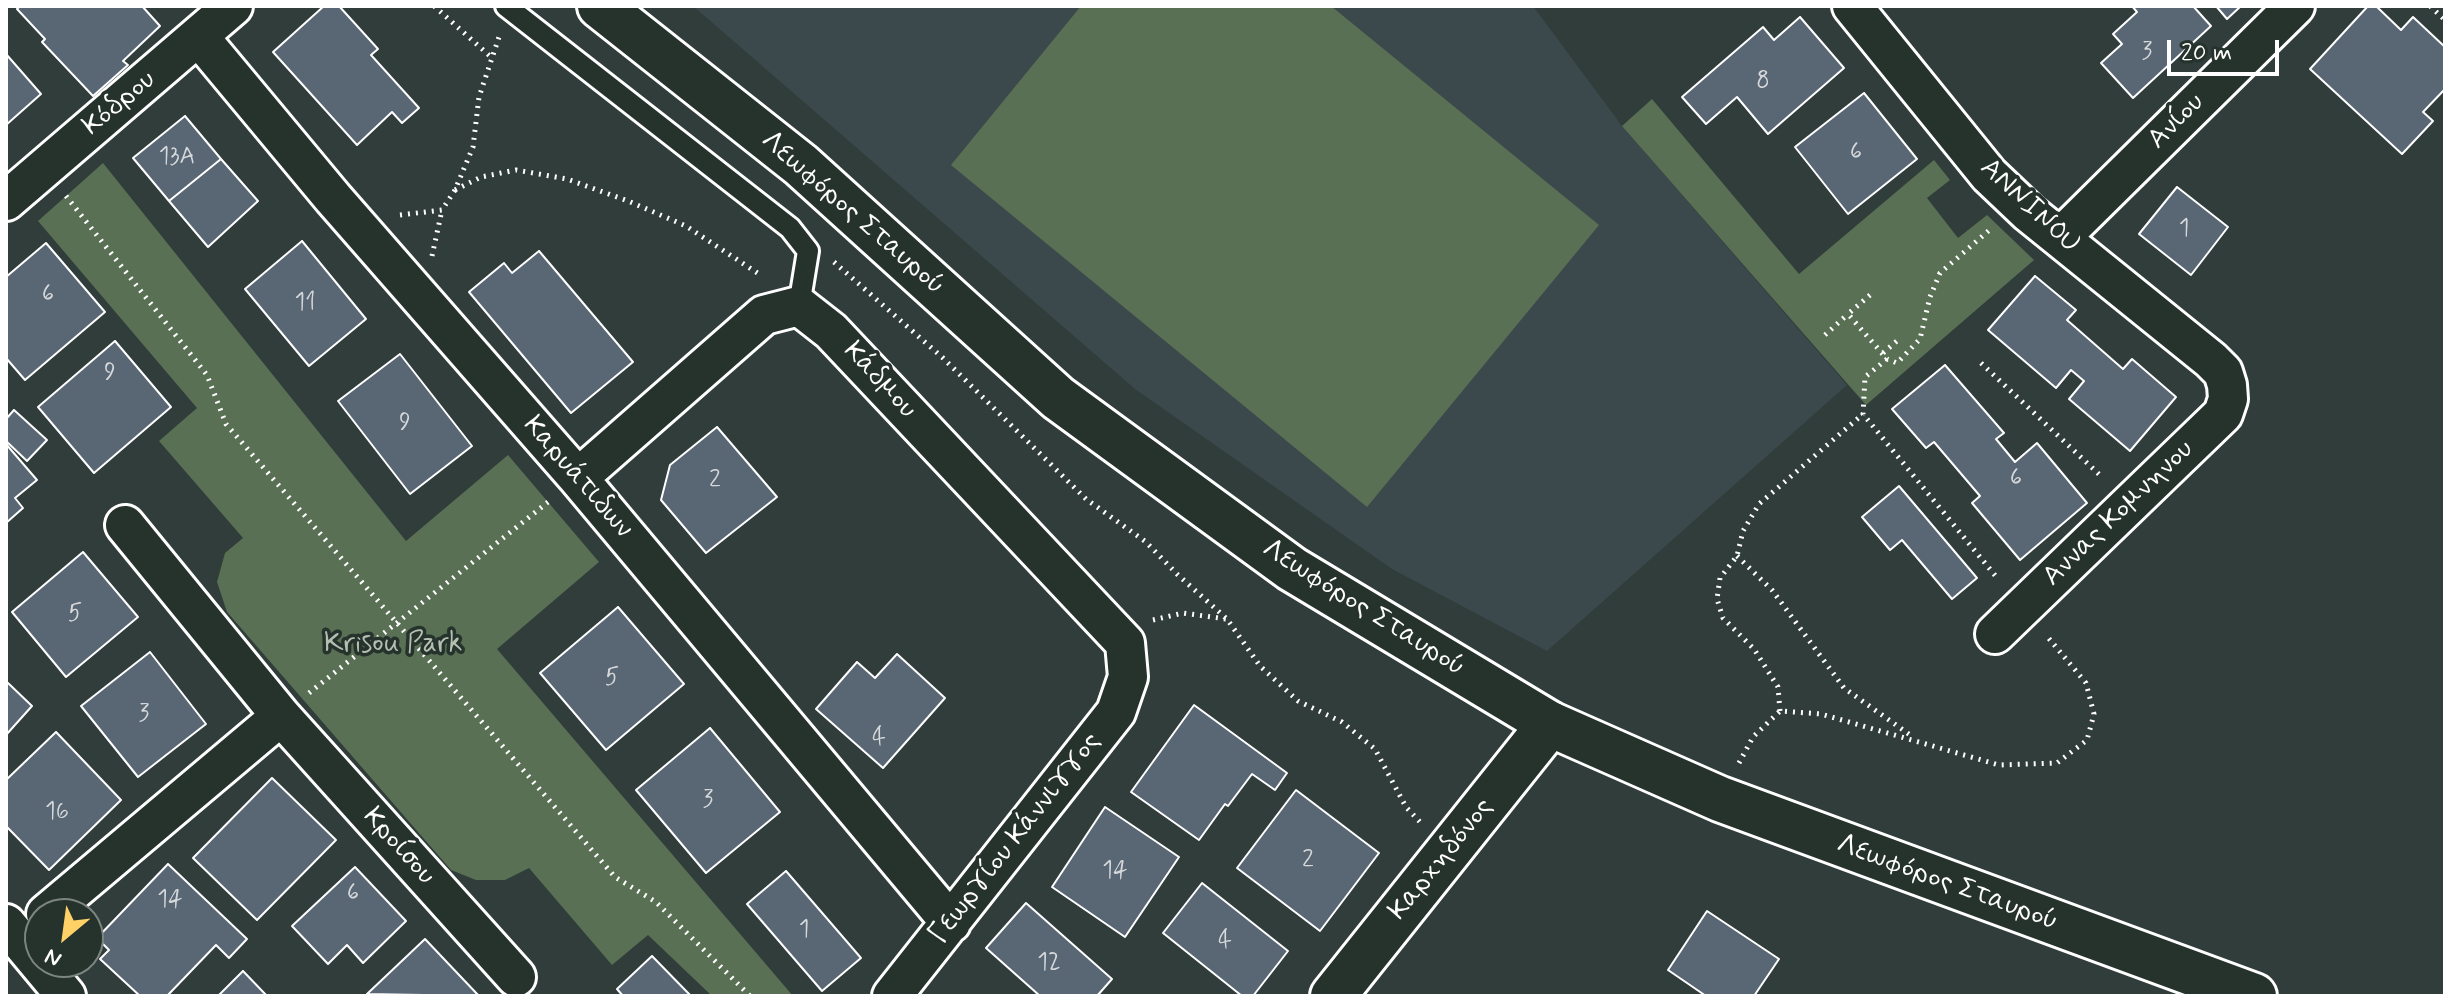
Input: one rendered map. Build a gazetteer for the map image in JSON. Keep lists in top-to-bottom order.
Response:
{
  "streets": {
    "main road": ["Λεωφόρος Σταυρού", "Καρχηδόνος"],
    "street": [
      "Κόδρου",
      "Ανίου",
      "ANNINOU",
      "Κάδμου",
      "Καρυάτιδων",
      "Αννας Κομνηνου",
      "Γεωργίου Κάννιγγος",
      "Κροίσου"
    ]
  },
  "crossings": [
    ["Κόδρου", "Καρυάτιδων"],
    ["Ανίου", "ANNINOU"],
    ["ANNINOU", "Αννας Κομνηνου"],
    ["Λεωφόρος Σταυρού", "Καρχηδόνος"],
    ["Κάδμου", "Γεωργίου Κάννιγγος"],
    ["Καρυάτιδων", "Γεωργίου Κάννιγγος"]
  ],
  "parks": ["Krisou Park"],
  "house_numbers": [
    "3",
    "8",
    "6",
    "13A",
    "1",
    "6",
    "11",
    "9",
    "9",
    "6",
    "2",
    "5",
    "5",
    "3",
    "4",
    "3",
    "16",
    "2",
    "14",
    "6",
    "14",
    "1",
    "4",
    "12"
  ],
  "scale_bar": "20 m",
  "north": "bottom left"
}
